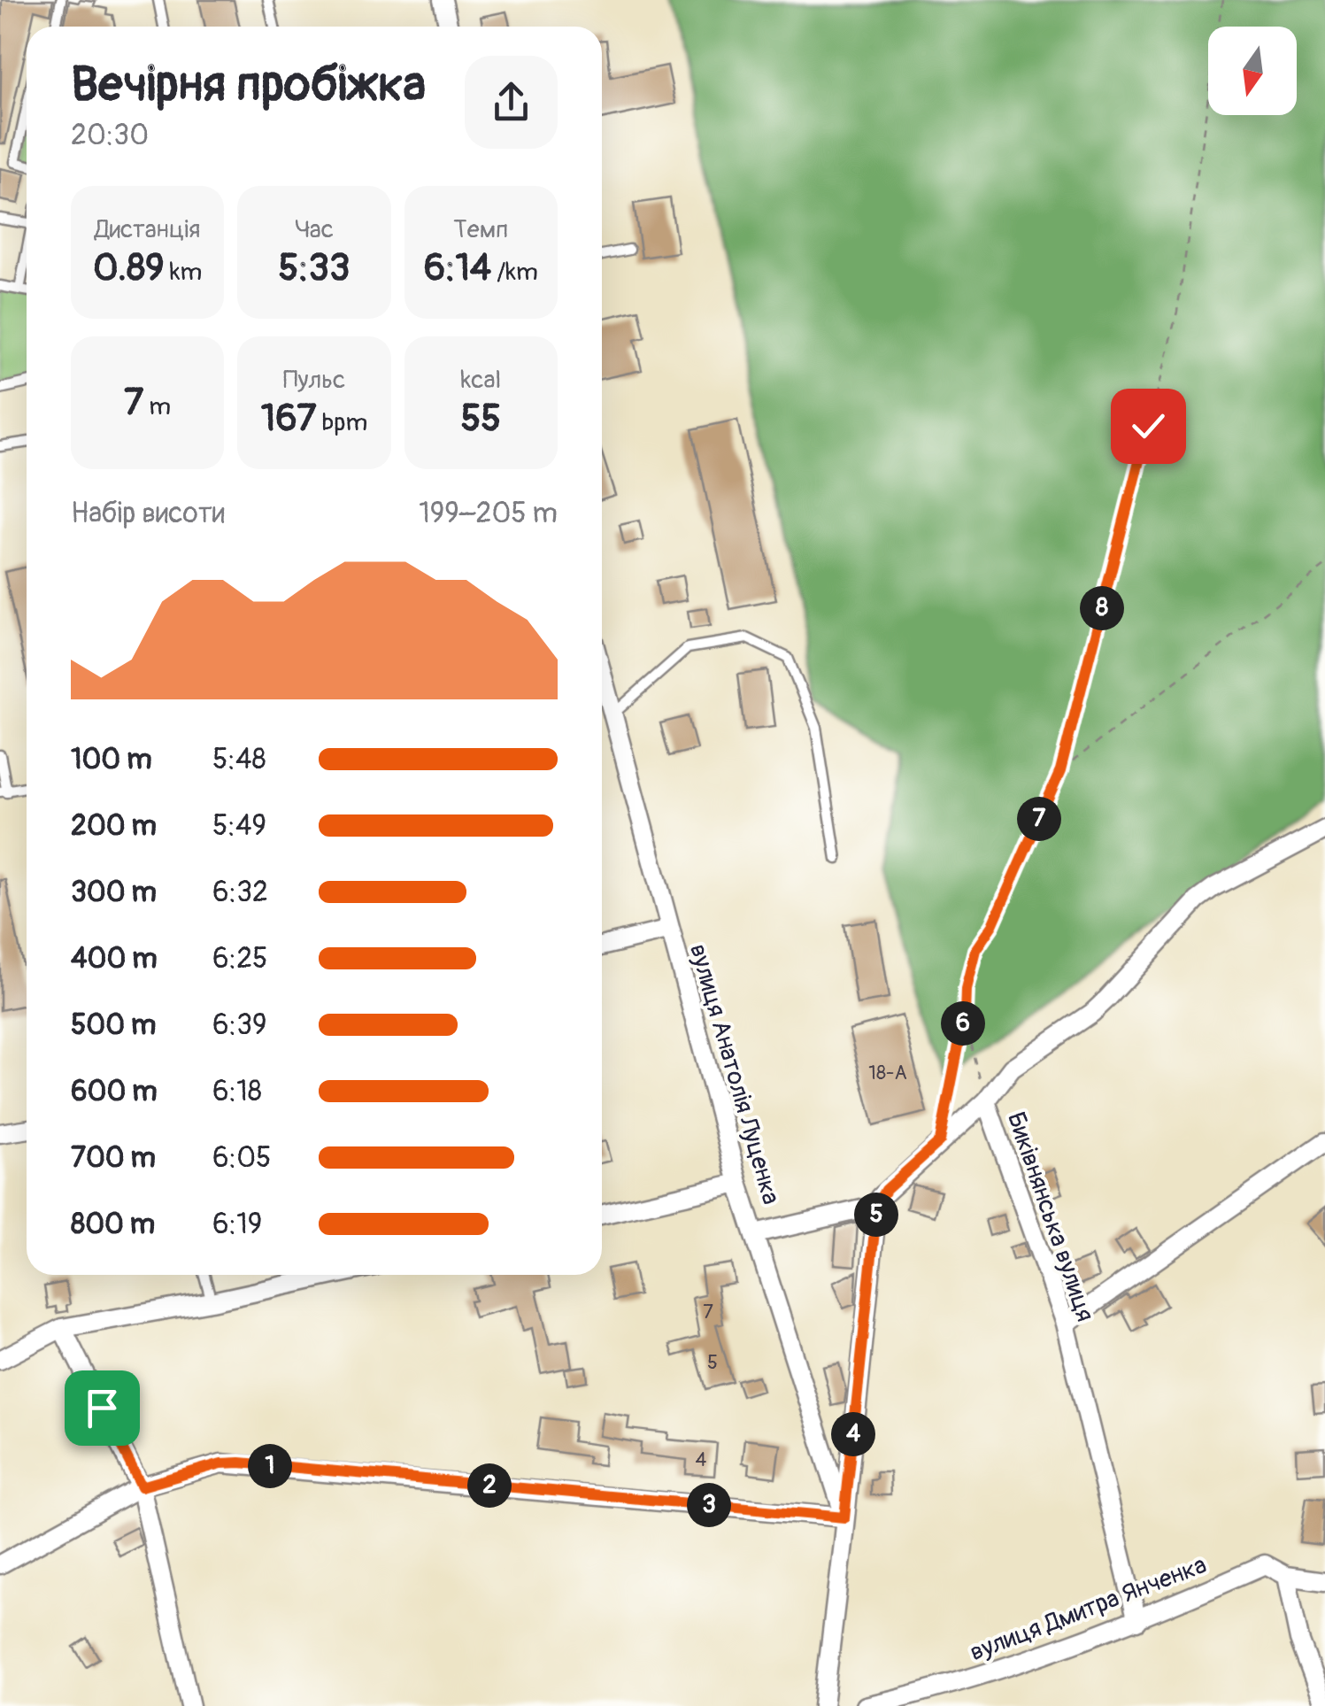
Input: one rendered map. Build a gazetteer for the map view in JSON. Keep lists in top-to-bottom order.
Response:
{
  "streets": {
    "street": ["вулиця Анатолія Луценка", "Биківнянська вулиця", "вулиця Дмитра Янченка"]
  },
  "crossings": [
    ["Биківнянська вулиця", "вулиця Дмитра Янченка"]
  ],
  "house_numbers": [
    "18-А",
    "7",
    "5",
    "4"
  ],
  "north": "bottom",
  "page": {
    "heading": ["Вечірня пробіжка", "20:30"],
    "stats": [
      ["Дистанція", "0.89 km"],
      ["Час", "5:33"],
      ["Темп", "6:14 /km"],
      ["7 m"],
      ["Пульс", "167 bpm"],
      ["kcal", "55"]
    ],
    "chart": ["Набір висоти", "199–205 m"],
    "pins": [
      "8",
      "7",
      "6",
      "5",
      "4",
      "1",
      "2",
      "3"
    ],
    "list": [
      {
        "name": "100 m",
        "note": "5:48"
      },
      {
        "name": "200 m",
        "note": "5:49"
      },
      {
        "name": "300 m",
        "note": "6:32"
      },
      {
        "name": "400 m",
        "note": "6:25"
      },
      {
        "name": "500 m",
        "note": "6:39"
      },
      {
        "name": "600 m",
        "note": "6:18"
      },
      {
        "name": "700 m",
        "note": "6:05"
      },
      {
        "name": "800 m",
        "note": "6:19"
      }
    ]
  }
}
